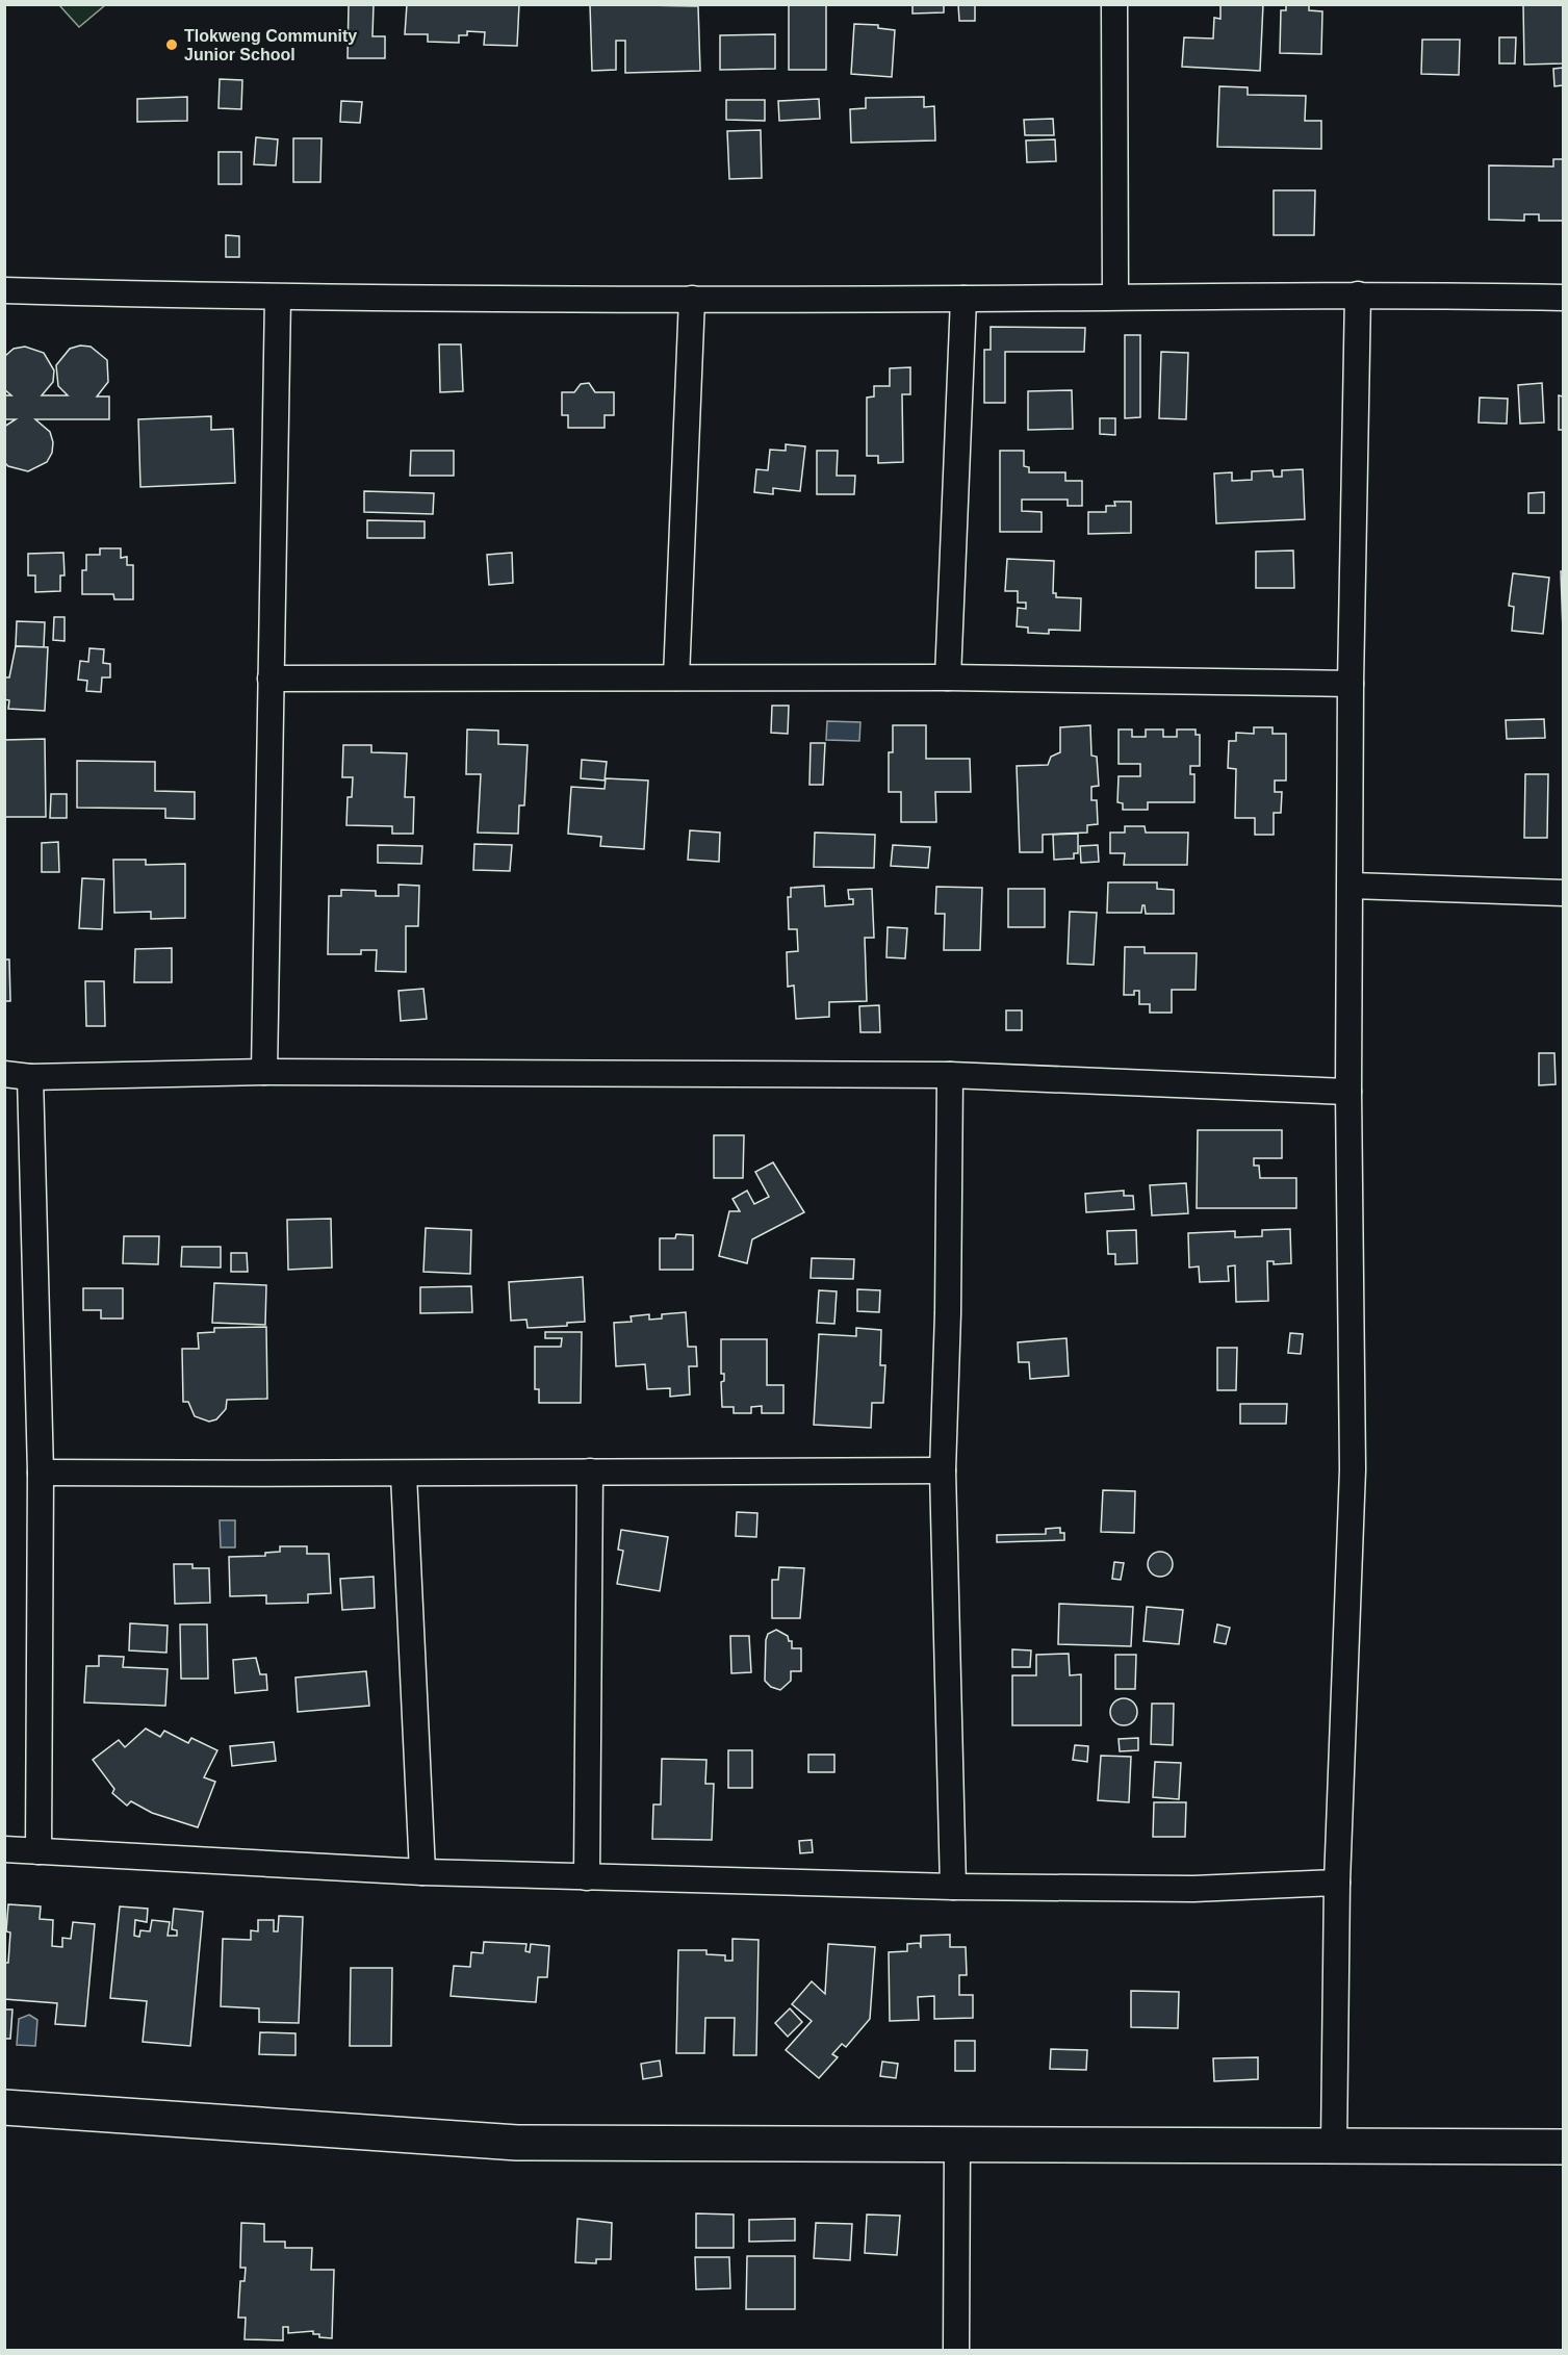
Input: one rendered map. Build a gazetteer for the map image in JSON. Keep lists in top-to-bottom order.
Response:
{
  "places": ["Tlokweng Community Junior School"]
}
